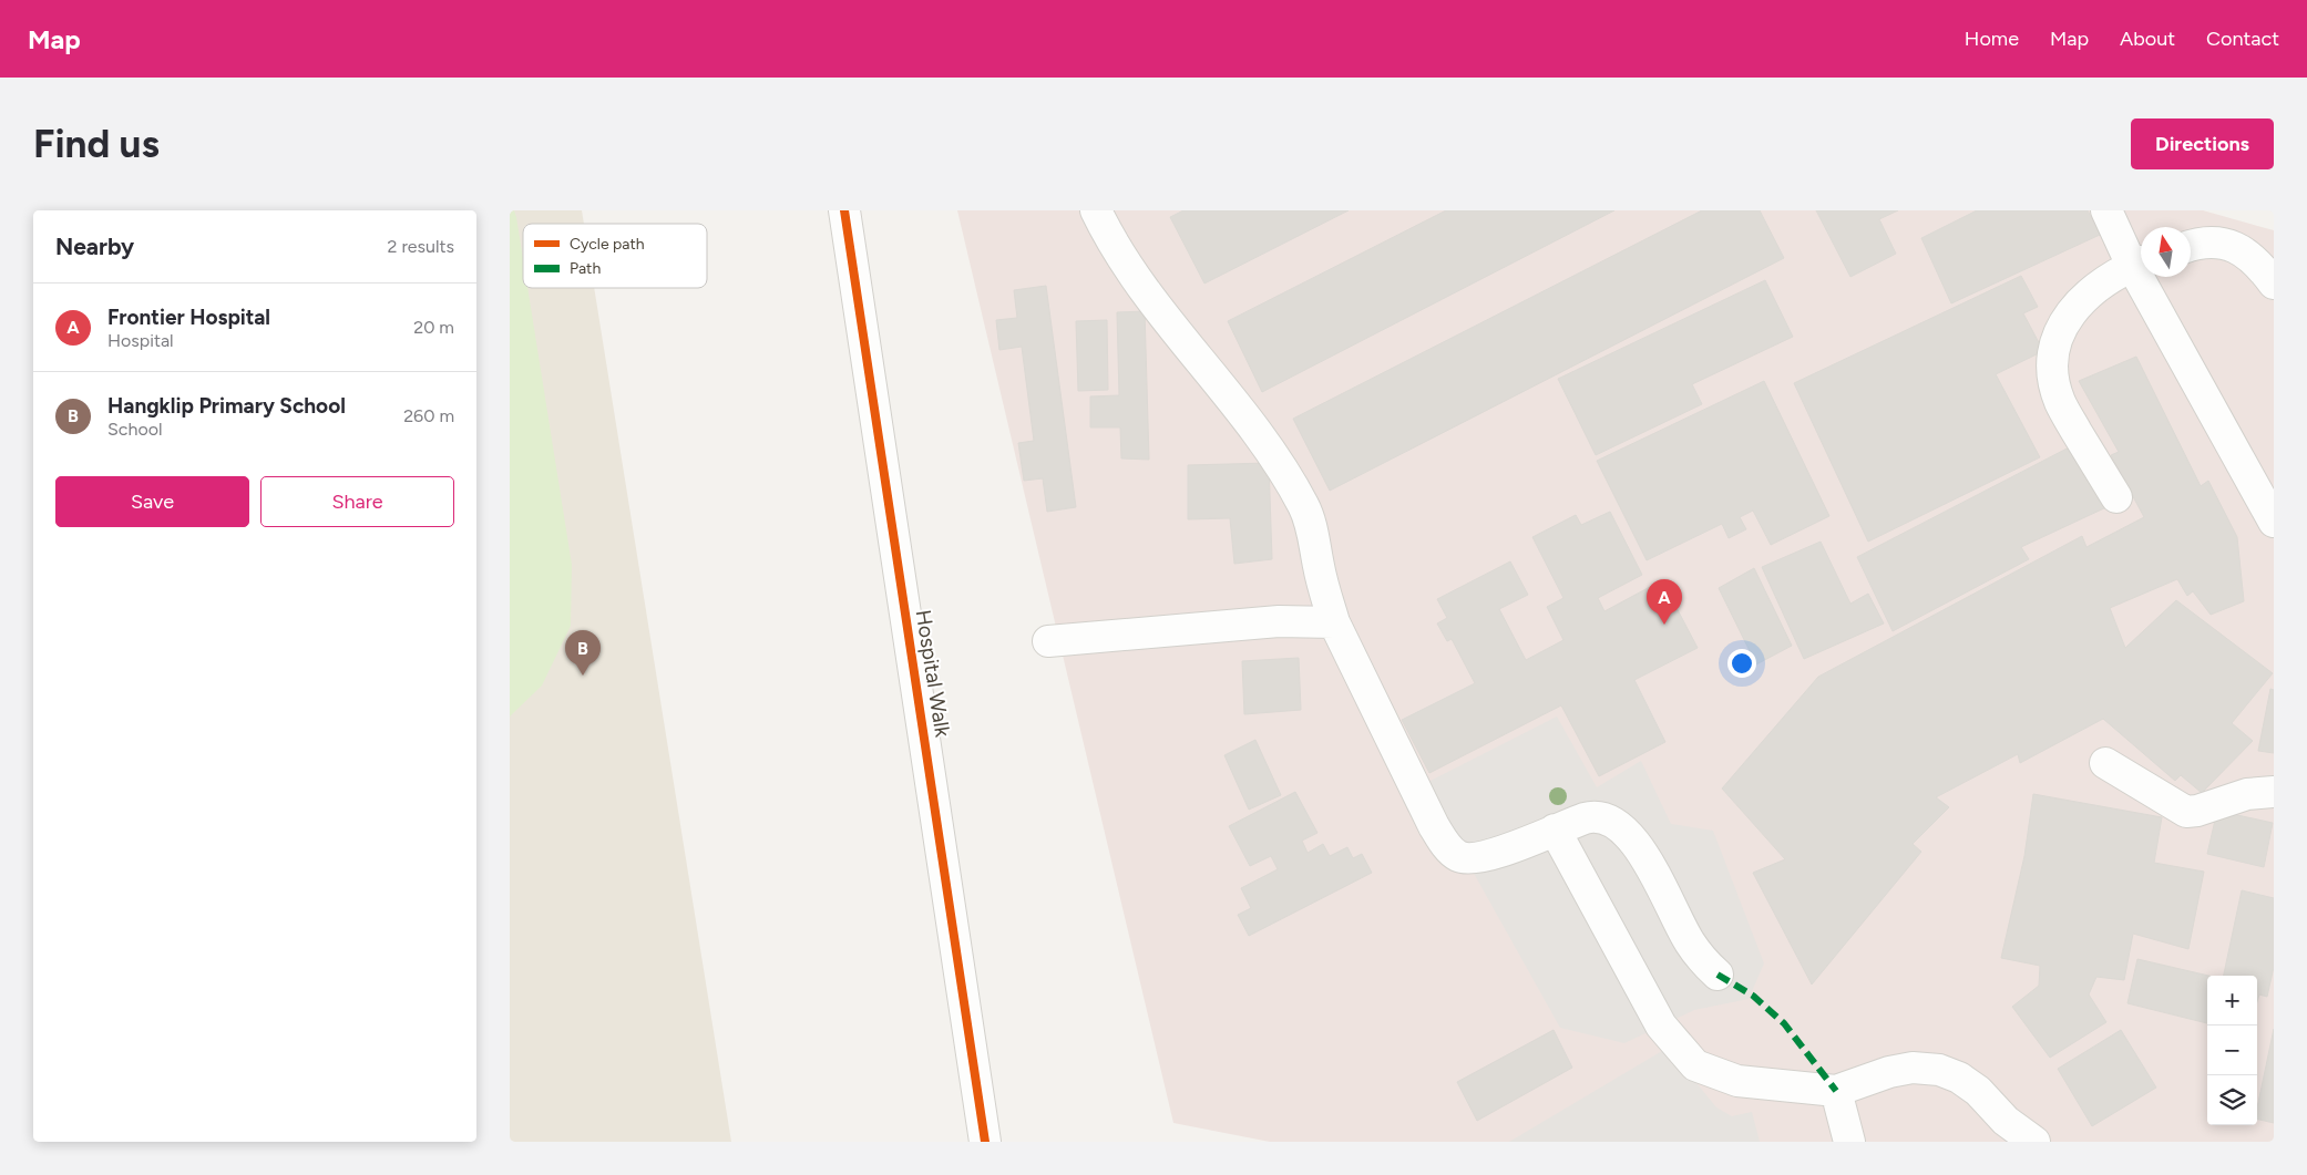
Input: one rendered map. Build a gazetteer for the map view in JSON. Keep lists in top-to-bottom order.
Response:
{
  "streets": {
    "street": ["Hospital Walk"]
  },
  "legend": ["Cycle path", "Path"],
  "north": "top",
  "page": {
    "header": "Map",
    "nav": [
      "Home",
      "Map",
      "About",
      "Contact"
    ],
    "buttons": [
      "Directions",
      ["Save", "Share"]
    ],
    "title": "Find us",
    "heading": ["Nearby", "2 results"],
    "list": [
      {
        "mark": "A",
        "name": "Frontier Hospital",
        "note": "Hospital",
        "value": "20 m"
      },
      {
        "mark": "B",
        "name": "Hangklip Primary School",
        "note": "School",
        "value": "260 m"
      }
    ],
    "pins": ["A", "B"],
    "map_buttons": ["+", "−"]
  }
}
